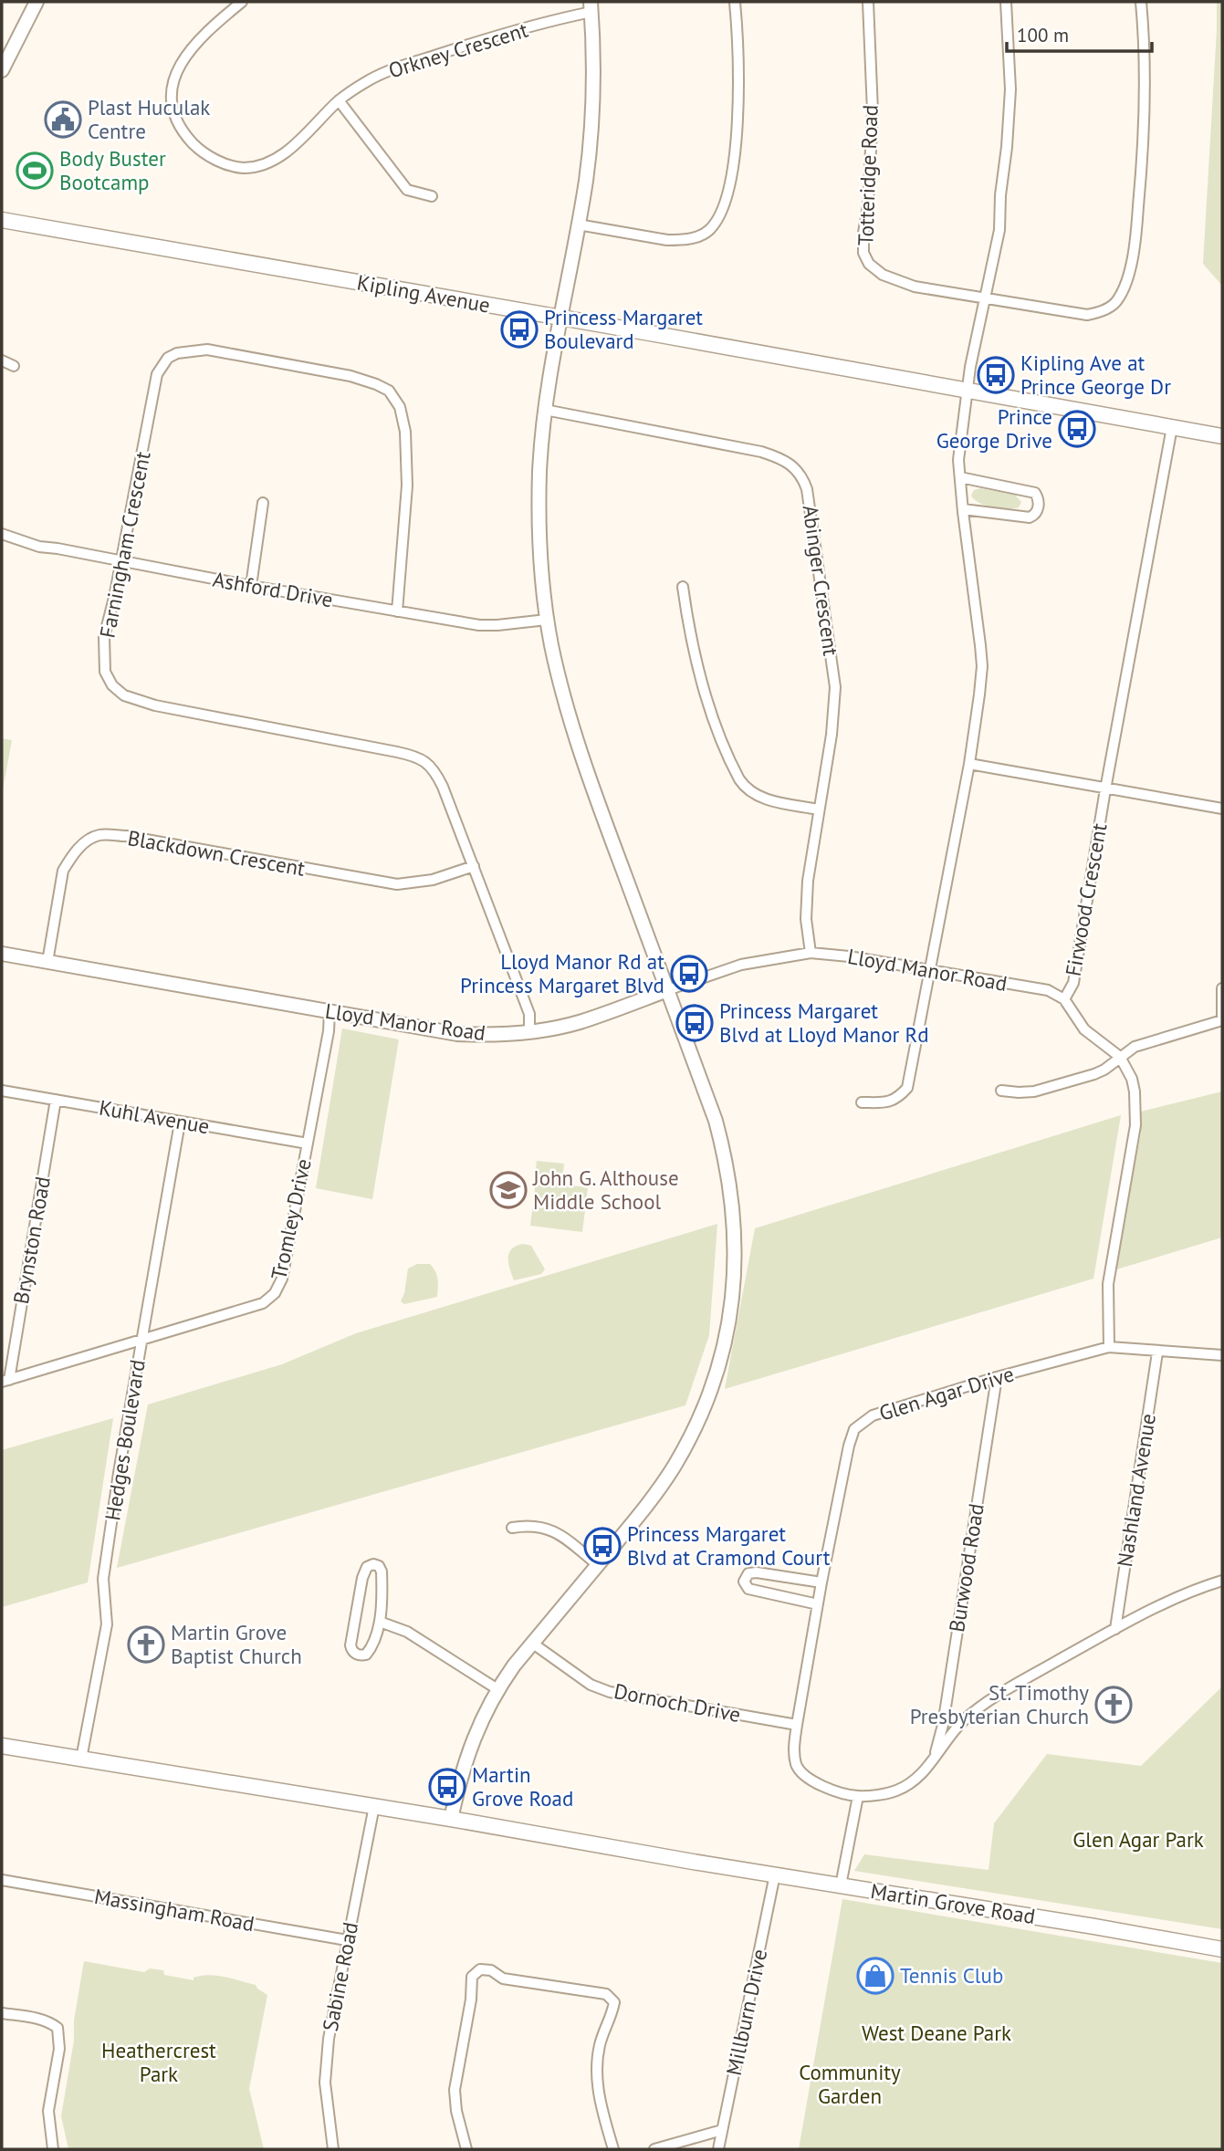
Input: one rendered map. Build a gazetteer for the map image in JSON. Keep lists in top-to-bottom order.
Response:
{
  "streets": {
    "main road": ["Kipling Avenue", "Martin Grove Road"],
    "street": [
      "Orkney Crescent",
      "Totteridge Road",
      "Farningham Crescent",
      "Abinger Crescent",
      "Ashford Drive",
      "Blackdown Crescent",
      "Firwood Crescent",
      "Lloyd Manor Road",
      "Kuhl Avenue",
      "Tromley Drive",
      "Brynston Road",
      "Glen Agar Drive",
      "Hedges Boulevard",
      "Nashland Avenue",
      "Burwood Road",
      "Dornoch Drive",
      "Massingham Road",
      "Sabine Road",
      "Millburn Drive"
    ]
  },
  "crossings": [
    ["Kipling Avenue", "Firwood Crescent"],
    ["Farningham Crescent", "Ashford Drive"],
    ["Farningham Crescent", "Blackdown Crescent"],
    ["Farningham Crescent", "Lloyd Manor Road"],
    ["Abinger Crescent", "Lloyd Manor Road"],
    ["Blackdown Crescent", "Lloyd Manor Road"],
    ["Firwood Crescent", "Lloyd Manor Road"],
    ["Firwood Crescent", "Glen Agar Drive"],
    ["Lloyd Manor Road", "Tromley Drive"],
    ["Kuhl Avenue", "Tromley Drive"],
    ["Kuhl Avenue", "Brynston Road"],
    ["Kuhl Avenue", "Hedges Boulevard"],
    ["Tromley Drive", "Brynston Road"],
    ["Tromley Drive", "Hedges Boulevard"],
    ["Glen Agar Drive", "Nashland Avenue"],
    ["Glen Agar Drive", "Burwood Road"],
    ["Glen Agar Drive", "Dornoch Drive"],
    ["Hedges Boulevard", "Martin Grove Road"],
    ["Martin Grove Road", "Sabine Road"],
    ["Martin Grove Road", "Millburn Drive"],
    ["Massingham Road", "Sabine Road"]
  ],
  "parks": [
    "Glen Agar Park",
    "West Deane Park",
    "Heathercrest Park",
    "Community Garden"
  ],
  "places": {
    "public building": ["Plast Huculak Centre"],
    "sports": ["Body Buster Bootcamp"],
    "bus stop": [
      "Princess Margaret Boulevard",
      "Kipling Ave at Prince George Dr",
      "Prince George Drive",
      "Lloyd Manor Rd at Princess Margaret Blvd",
      "Princess Margaret Blvd at Lloyd Manor Rd",
      "Princess Margaret Blvd at Cramond Court",
      "Martin Grove Road"
    ],
    "school or university": ["John G. Althouse Middle School"],
    "church": ["Martin Grove Baptist Church", "St. Timothy Presbyterian Church"],
    "shop": ["Tennis Club"]
  },
  "scale_bar": "100 m"
}
